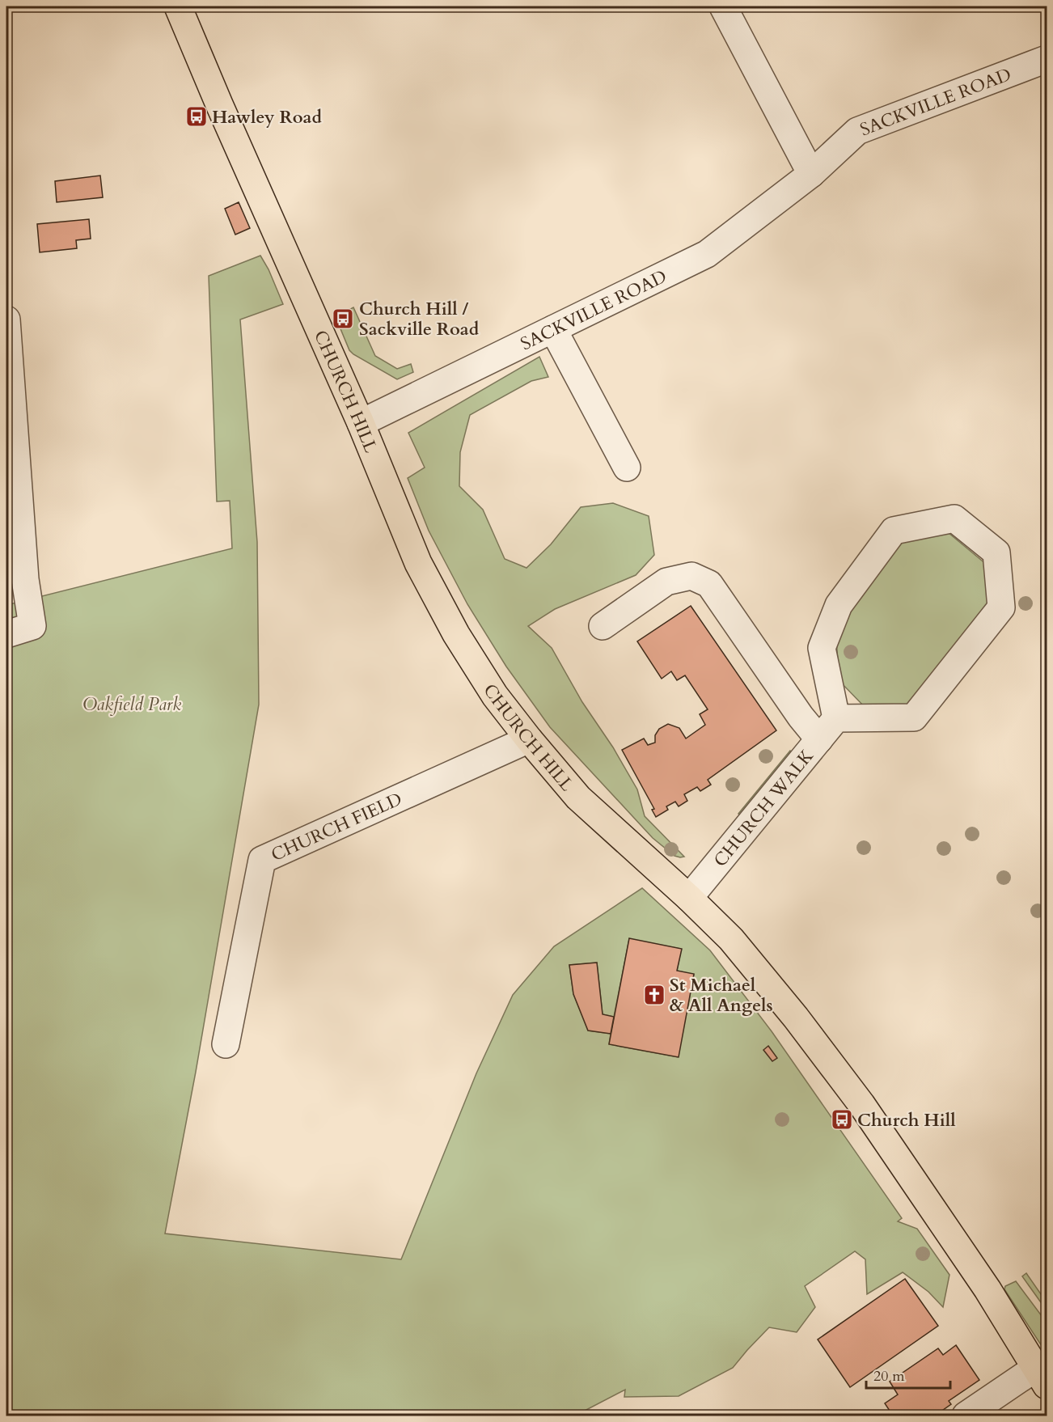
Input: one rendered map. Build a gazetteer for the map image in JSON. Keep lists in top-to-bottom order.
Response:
{
  "streets": {
    "main road": ["CHURCH HILL"],
    "street": ["SACKVILLE ROAD", "CHURCH WALK", "CHURCH FIELD"]
  },
  "crossings": [
    ["SACKVILLE ROAD", "CHURCH HILL"],
    ["CHURCH HILL", "CHURCH WALK"],
    ["CHURCH HILL", "CHURCH FIELD"]
  ],
  "parks": ["Oakfield Park"],
  "places": {
    "bus stop": ["Hawley Road", "Church Hill / Sackville Road", "Church Hill"],
    "church": ["St Michael & All Angels"]
  },
  "scale_bar": "20 m"
}
